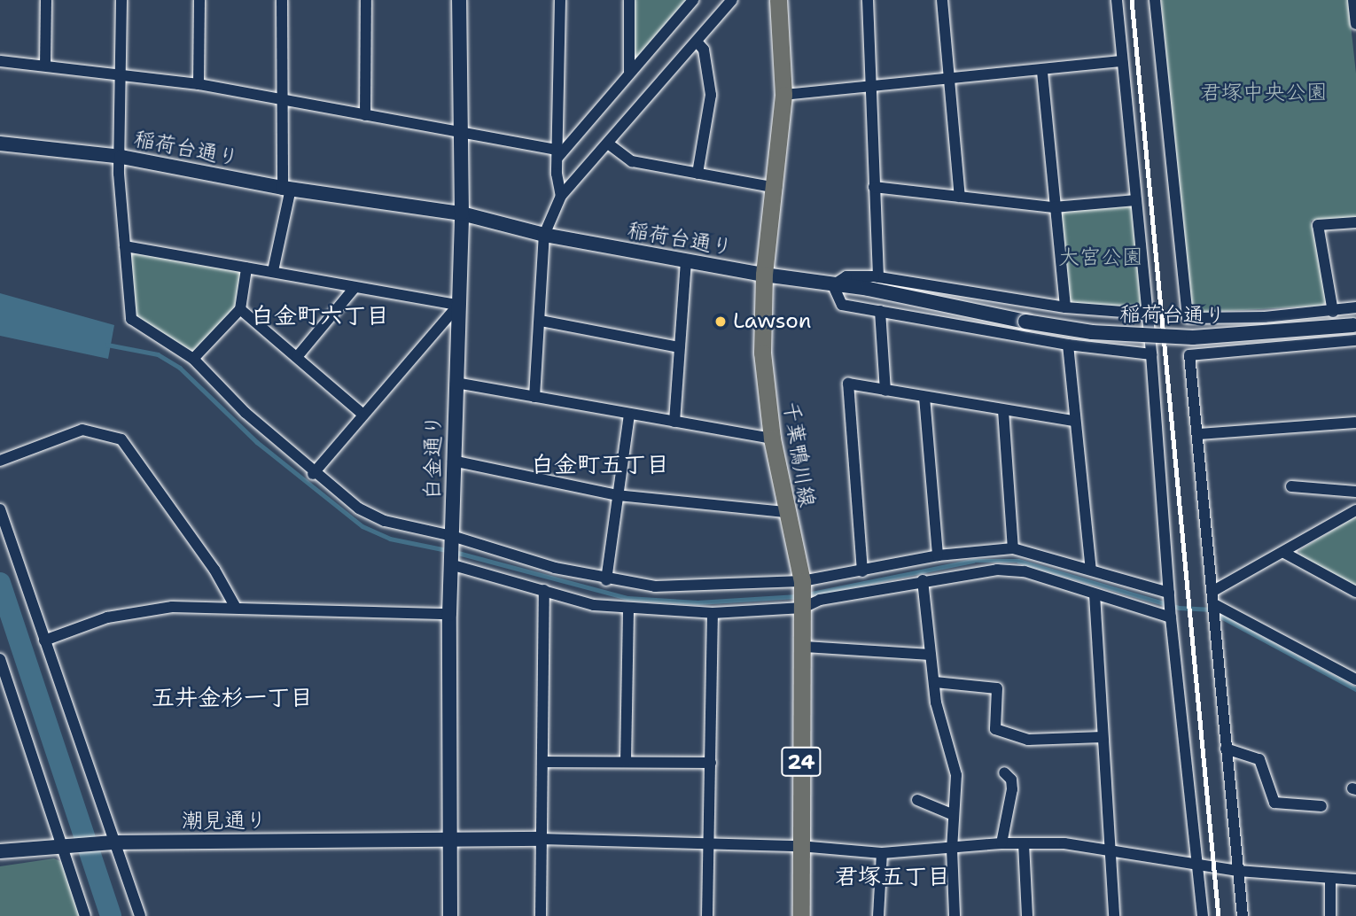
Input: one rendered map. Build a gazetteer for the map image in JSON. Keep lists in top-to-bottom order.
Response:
{
  "streets": {
    "main road": ["千葉鴨川線", "24"],
    "street": ["稲荷台通り", "白金通り", "潮見通り"]
  },
  "crossings": [
    ["稲荷台通り", "千葉鴨川線"],
    ["稲荷台通り", "白金通り"],
    ["白金通り", "潮見通り"]
  ],
  "districts": [
    "白金町六丁目",
    "白金町五丁目",
    "五井金杉一丁目",
    "君塚五丁目"
  ],
  "parks": ["君塚中央公園", "大宮公園"],
  "places": ["Lawson"]
}
